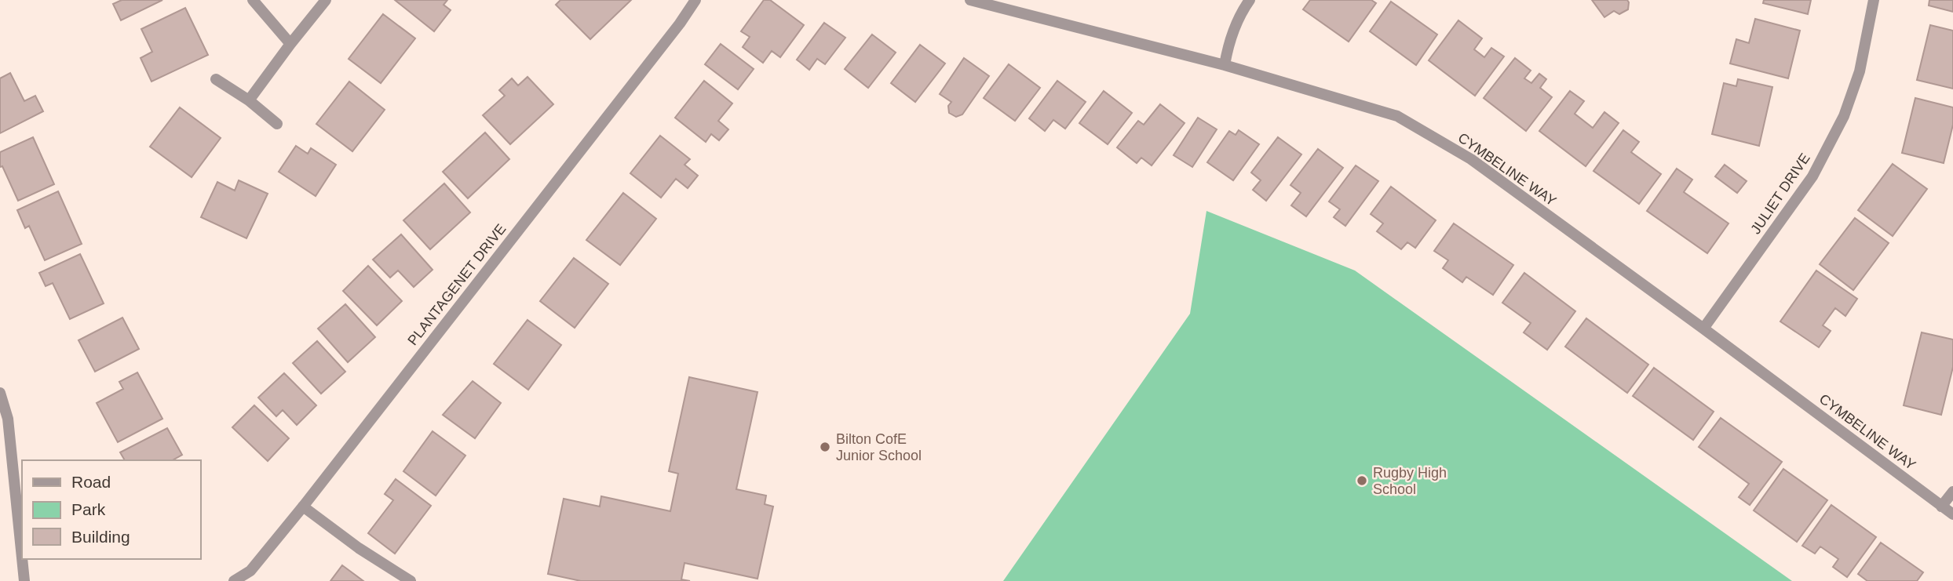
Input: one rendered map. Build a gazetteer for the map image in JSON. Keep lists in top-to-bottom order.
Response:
{
  "streets": {
    "street": ["CYMBELINE WAY", "JULIET DRIVE", "PLANTAGENET DRIVE"]
  },
  "crossings": [
    ["CYMBELINE WAY", "JULIET DRIVE"]
  ],
  "places": ["Bilton CofE Junior School", "Rugby High School"],
  "legend": ["Road", "Park", "Building"]
}
